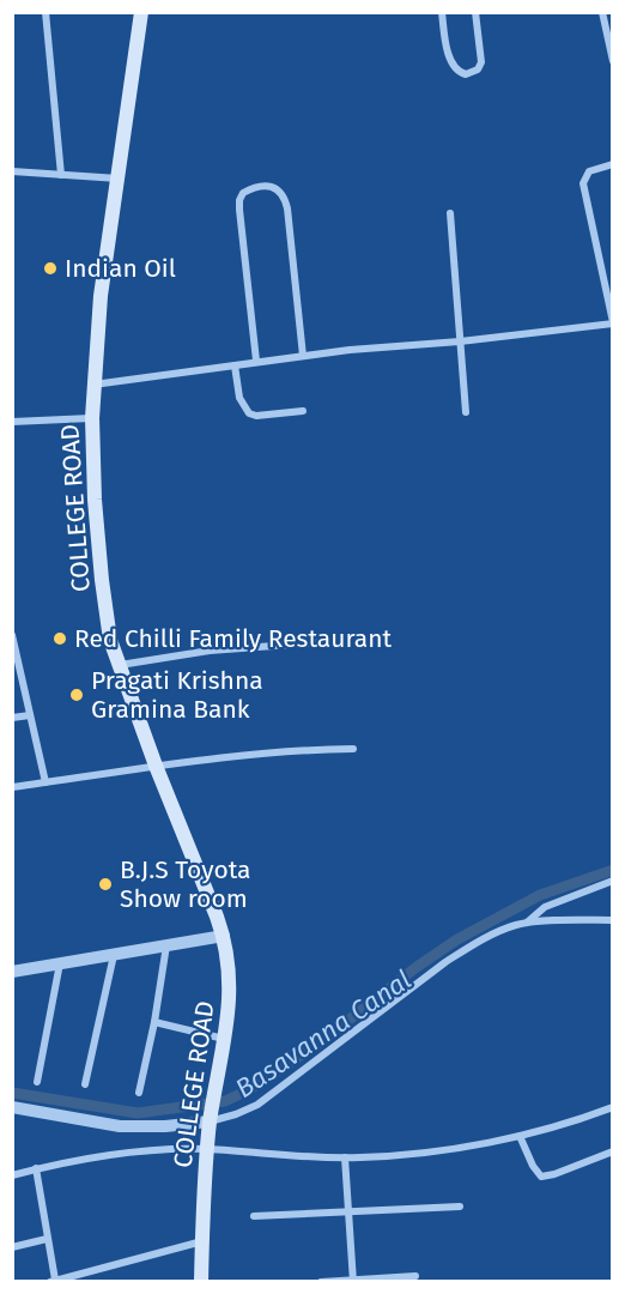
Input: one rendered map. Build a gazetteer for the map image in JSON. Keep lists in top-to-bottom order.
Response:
{
  "streets": {
    "main road": ["COLLEGE ROAD"]
  },
  "water": ["Basavanna Canal"],
  "places": [
    "Indian Oil",
    "Red Chilli Family Restaurant",
    "Pragati Krishna Gramina Bank",
    "B.J.S Toyota Show room"
  ]
}
